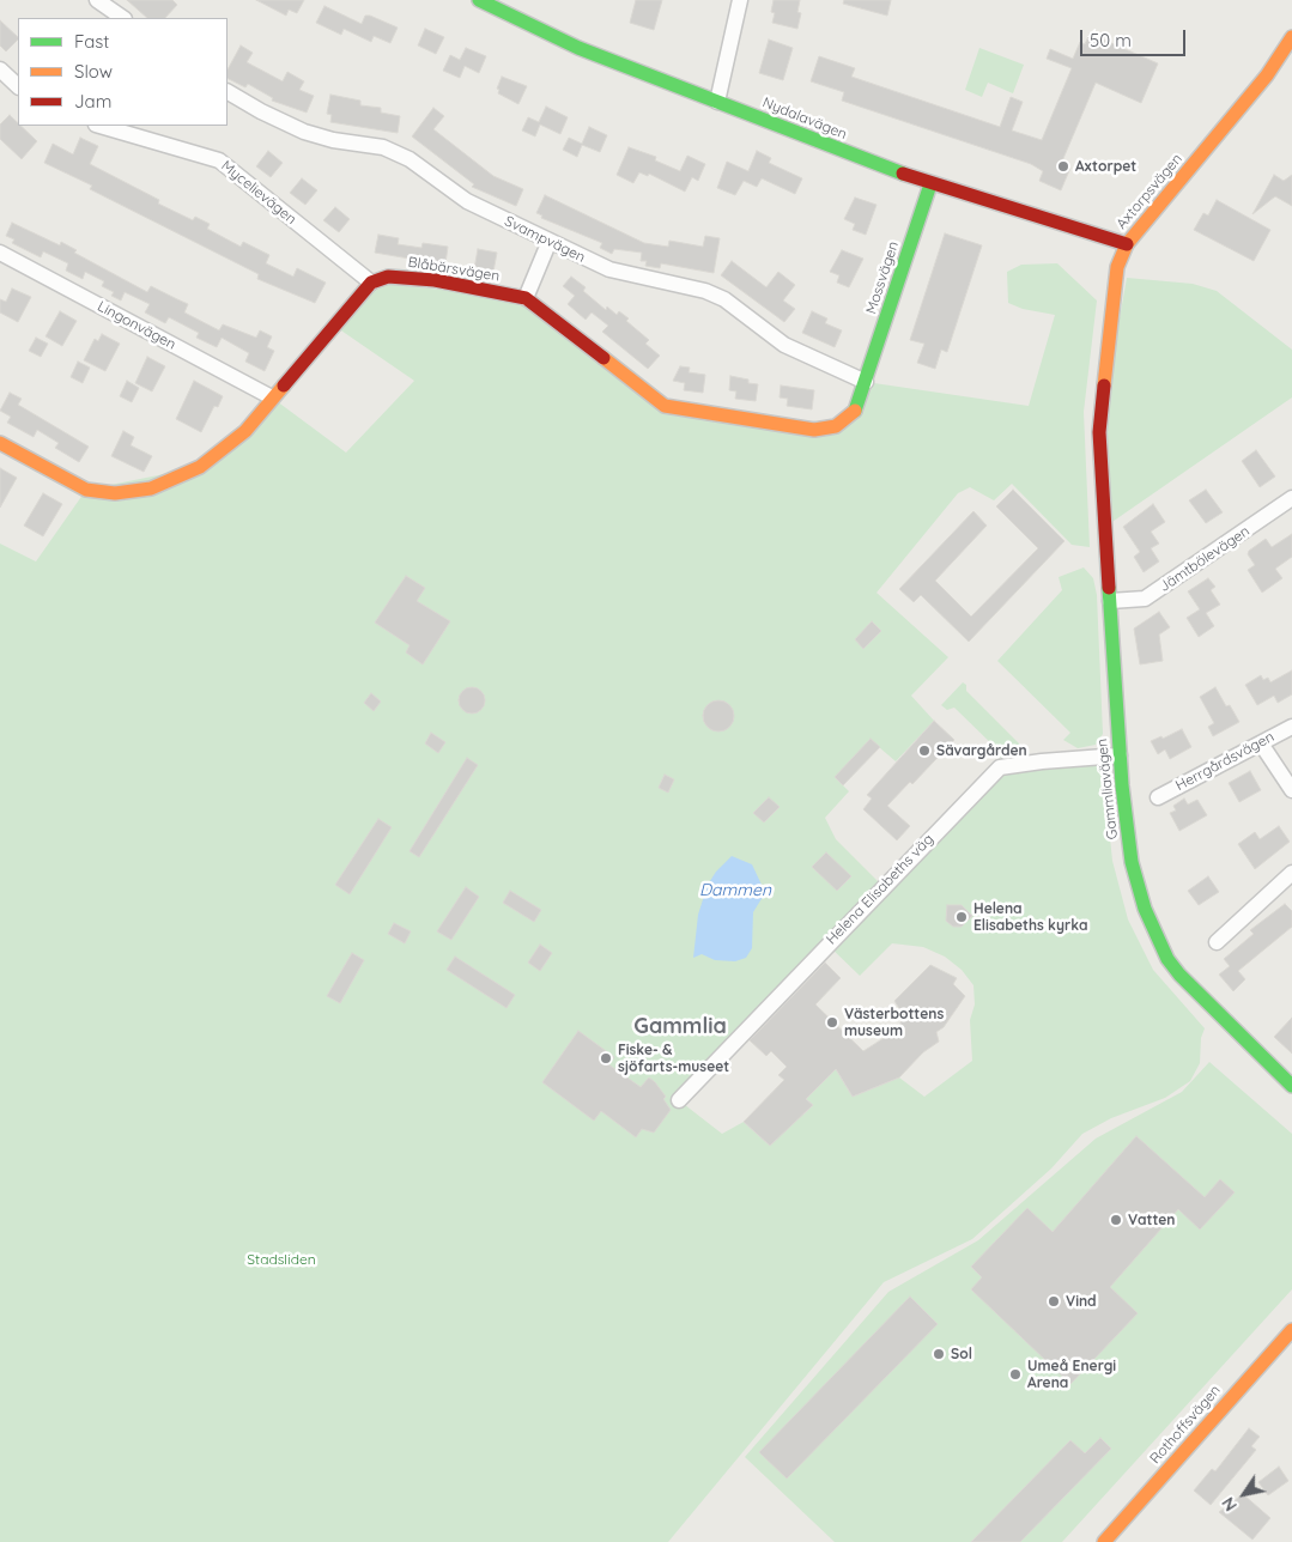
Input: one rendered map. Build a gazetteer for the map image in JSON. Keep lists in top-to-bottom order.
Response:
{
  "streets": {
    "street": [
      "Nydalavägen",
      "Axtorpsvägen",
      "Mycelievägen",
      "Svampvägen",
      "Blåbärsvägen",
      "Mossvägen",
      "Lingonvägen",
      "Jämtbölevägen",
      "Herrgårdsvägen",
      "Gammliavägen",
      "Helena Elisabeths väg",
      "Rothoffsvägen"
    ]
  },
  "crossings": [
    ["Nydalavägen", "Axtorpsvägen"],
    ["Nydalavägen", "Mossvägen"],
    ["Axtorpsvägen", "Gammliavägen"],
    ["Mycelievägen", "Blåbärsvägen"],
    ["Svampvägen", "Blåbärsvägen"],
    ["Svampvägen", "Mossvägen"],
    ["Blåbärsvägen", "Mossvägen"],
    ["Jämtbölevägen", "Gammliavägen"],
    ["Gammliavägen", "Helena Elisabeths väg"]
  ],
  "districts": ["Gammlia"],
  "water": ["Dammen"],
  "parks": ["Stadsliden"],
  "places": [
    "Axtorpet",
    "Sävargården",
    "Helena Elisabeths kyrka",
    "Västerbottens museum",
    "Fiske- & sjöfarts-museet",
    "Vatten",
    "Vind",
    "Sol",
    "Umeå Energi Arena"
  ],
  "legend": ["Fast", "Slow", "Jam"],
  "scale_bar": "50 m",
  "north": "bottom left"
}
